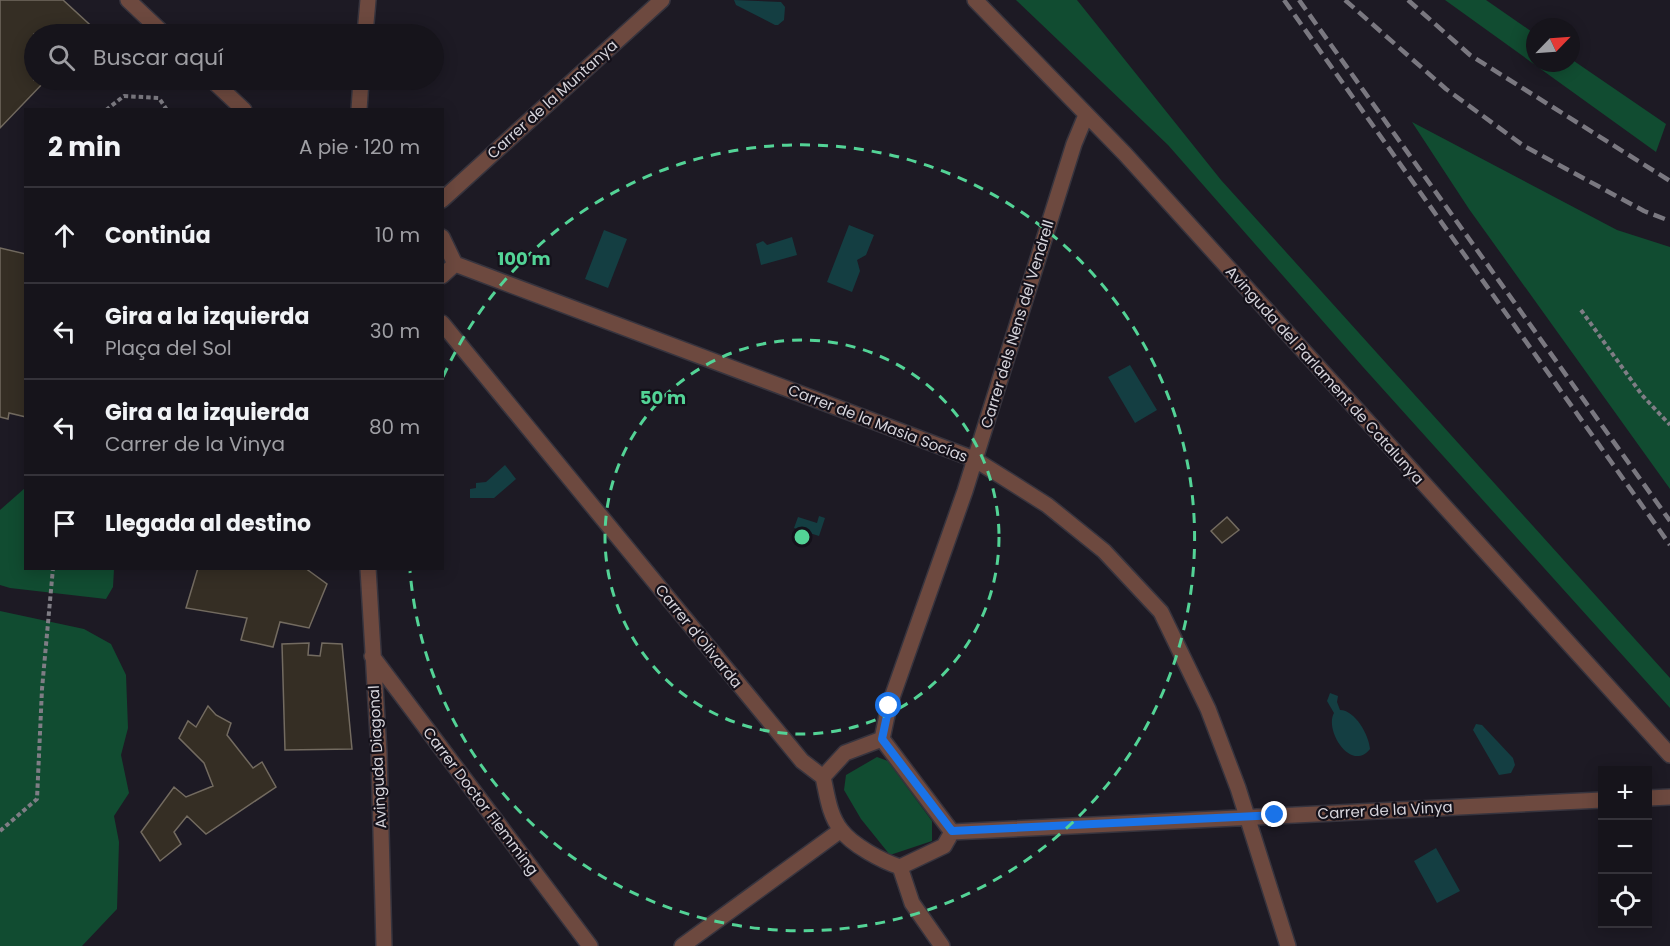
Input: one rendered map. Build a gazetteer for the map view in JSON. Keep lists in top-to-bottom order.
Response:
{
  "streets": {
    "street": [
      "Carrer de la Muntanya",
      "Carrer dels Nens del Vendrell",
      "Avinguda del Parlament de Catalunya",
      "Carrer de la Masia Socías",
      "Carrer d'Olivarda",
      "Avinguda Diagonal",
      "Carrer Doctor Flemming",
      "Carrer de la Vinya"
    ]
  },
  "crossings": [
    ["Carrer dels Nens del Vendrell", "Avinguda del Parlament de Catalunya"],
    ["Carrer dels Nens del Vendrell", "Carrer de la Masia Socías"],
    ["Carrer de la Masia Socías", "Carrer de la Vinya"],
    ["Avinguda Diagonal", "Carrer Doctor Flemming"]
  ],
  "north": "top right",
  "page": {
    "search": "Buscar aquí",
    "heading": ["2 min", "A pie · 120 m"],
    "list": [
      ["Continúa", "10 m"],
      ["Gira a la izquierda", "Plaça del Sol", "30 m"],
      ["Gira a la izquierda", "Carrer de la Vinya", "80 m"],
      "Llegada al destino"
    ],
    "map_buttons": ["+", "−"]
  },
  "rings": ["100 m", "50 m"]
}
